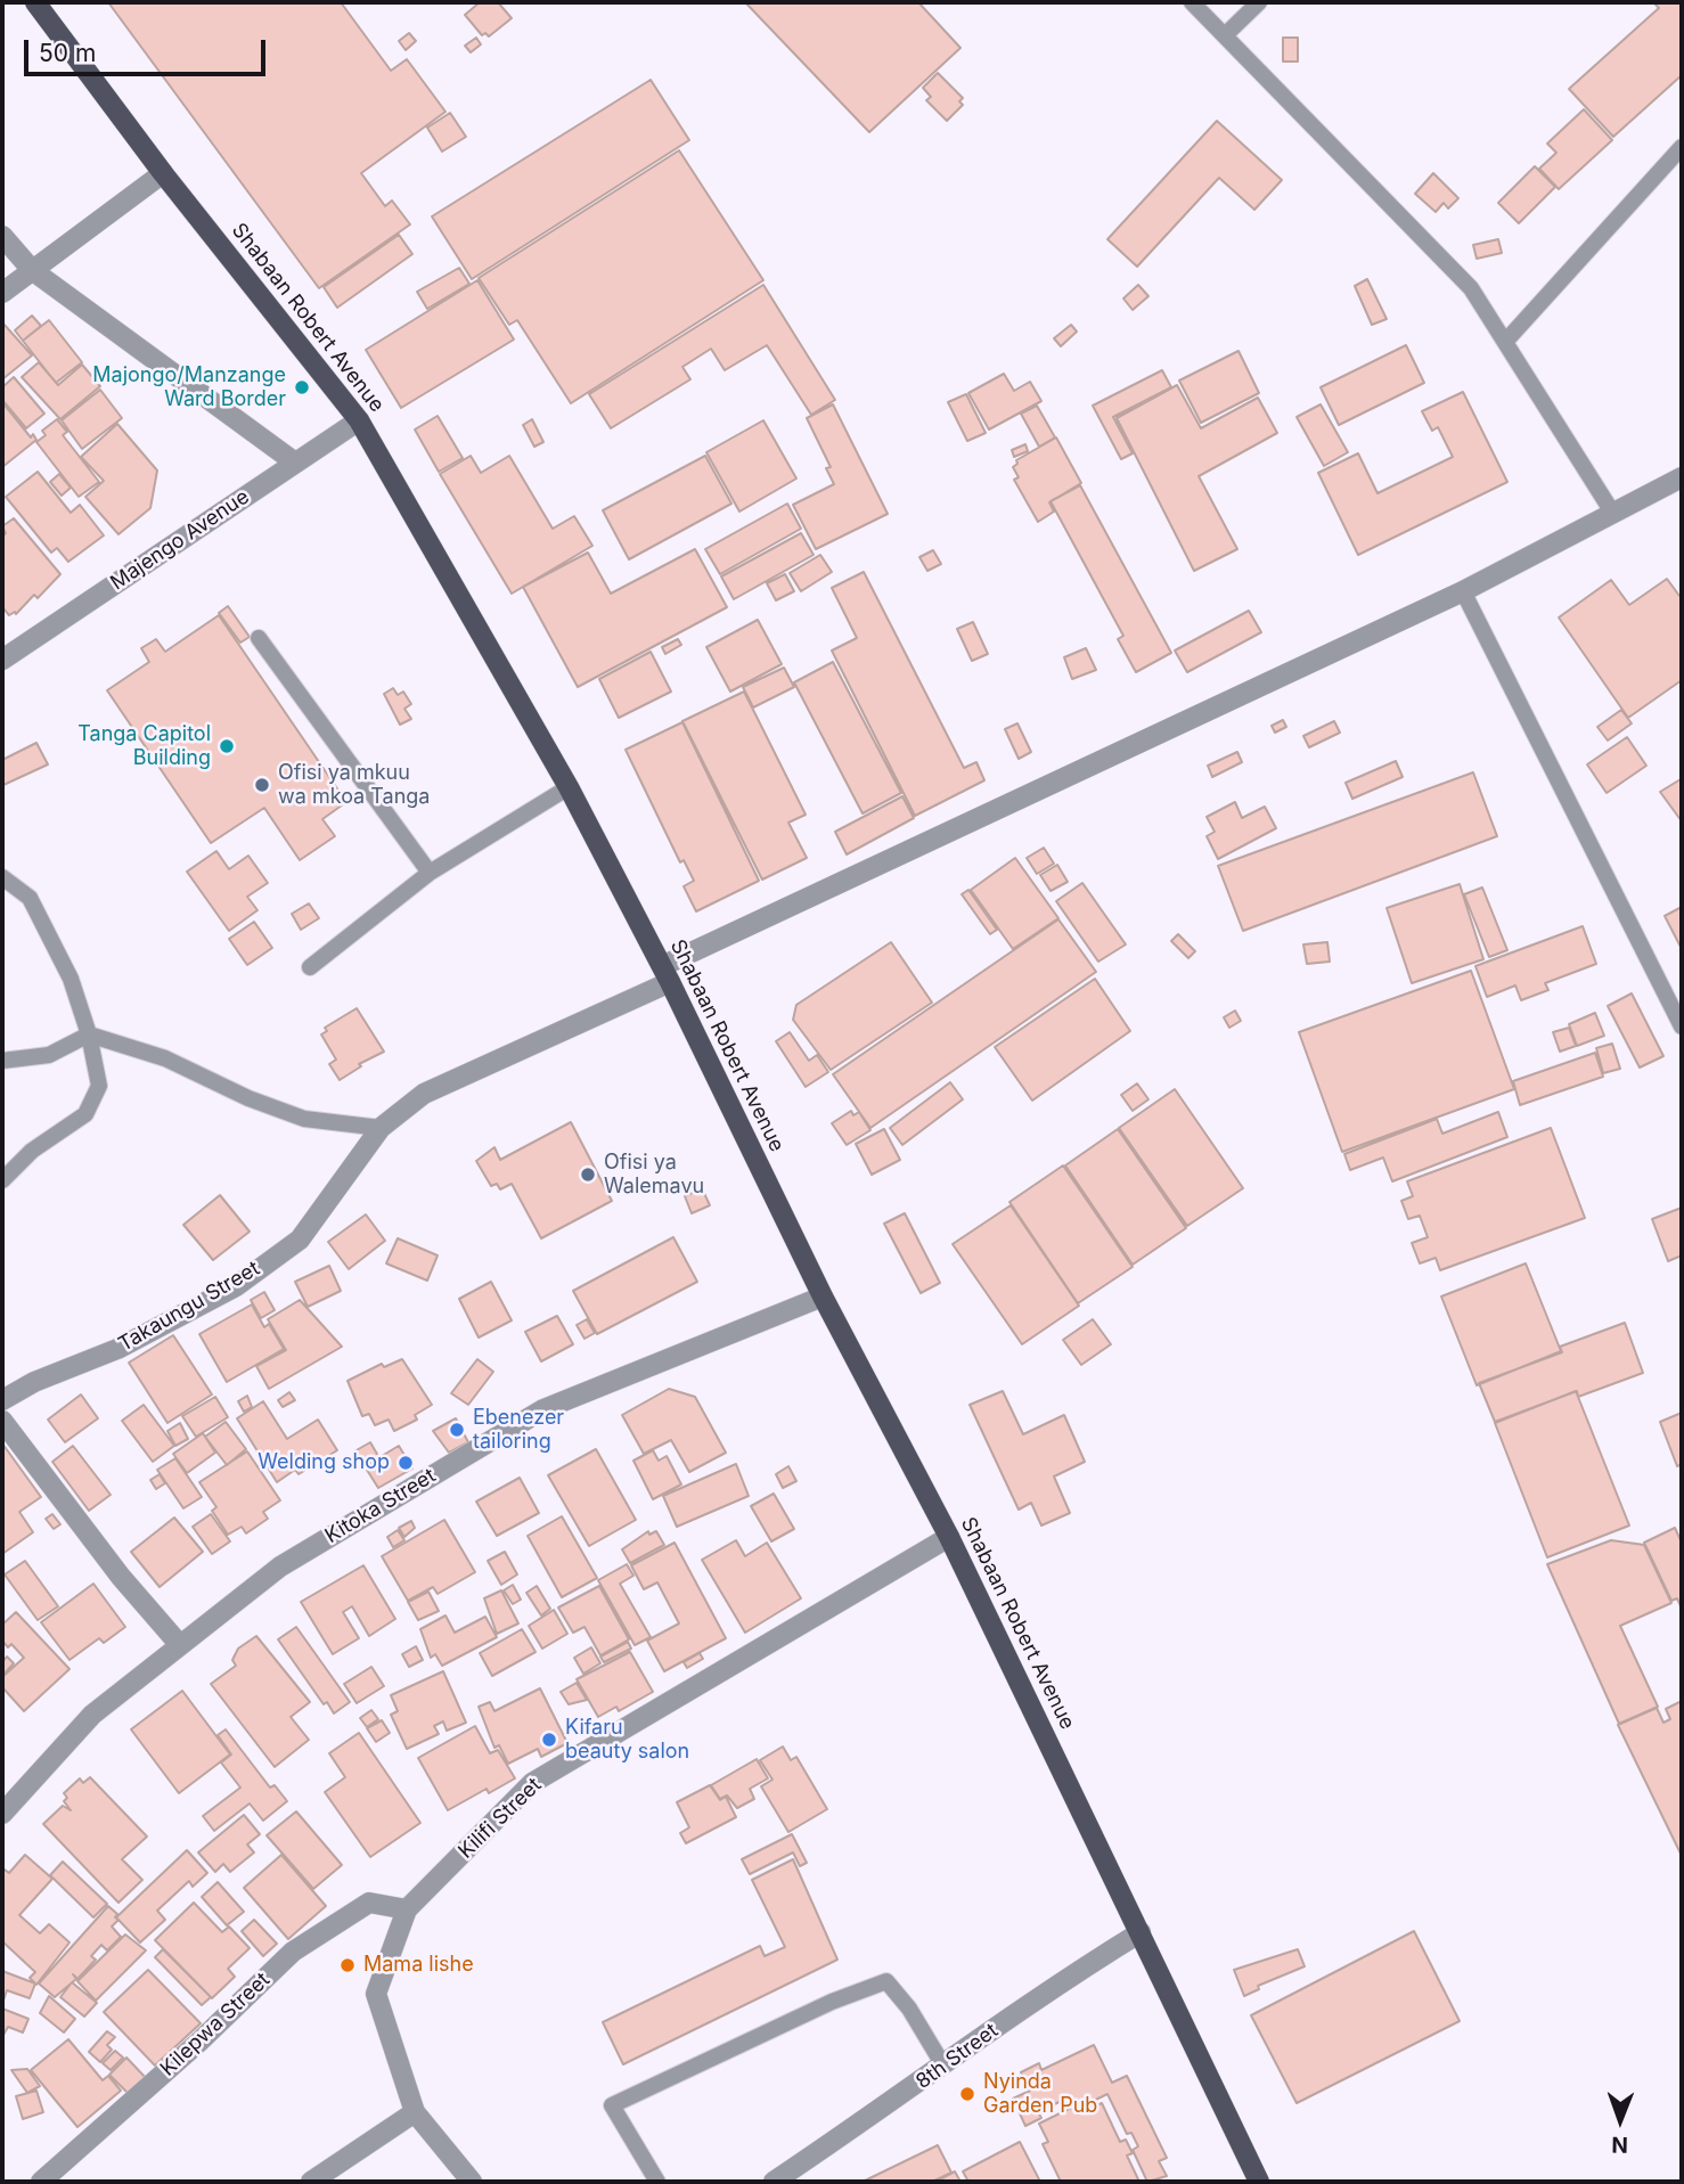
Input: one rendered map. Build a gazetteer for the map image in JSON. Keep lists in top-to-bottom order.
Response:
{
  "streets": {
    "main road": ["Shabaan Robert Avenue"],
    "street": [
      "Majengo Avenue",
      "Takaungu Street",
      "Kitoka Street",
      "Kilifi Street",
      "Kilepwa Street",
      "8th Street"
    ]
  },
  "crossings": [
    ["Shabaan Robert Avenue", "Majengo Avenue"],
    ["Shabaan Robert Avenue", "Takaungu Street"],
    ["Shabaan Robert Avenue", "Kitoka Street"],
    ["Shabaan Robert Avenue", "Kilifi Street"],
    ["Shabaan Robert Avenue", "8th Street"],
    ["Kilifi Street", "Kilepwa Street"]
  ],
  "places": [
    "Majongo/Manzange Ward Border",
    "Tanga Capitol Building",
    "Ofisi ya mkuu wa mkoa Tanga",
    "Ofisi ya Walemavu",
    "Ebenezer tailoring",
    "Welding shop",
    "Kifaru beauty salon",
    "Mama lishe",
    "Nyinda Garden Pub"
  ],
  "scale_bar": "50 m",
  "north": "bottom"
}
